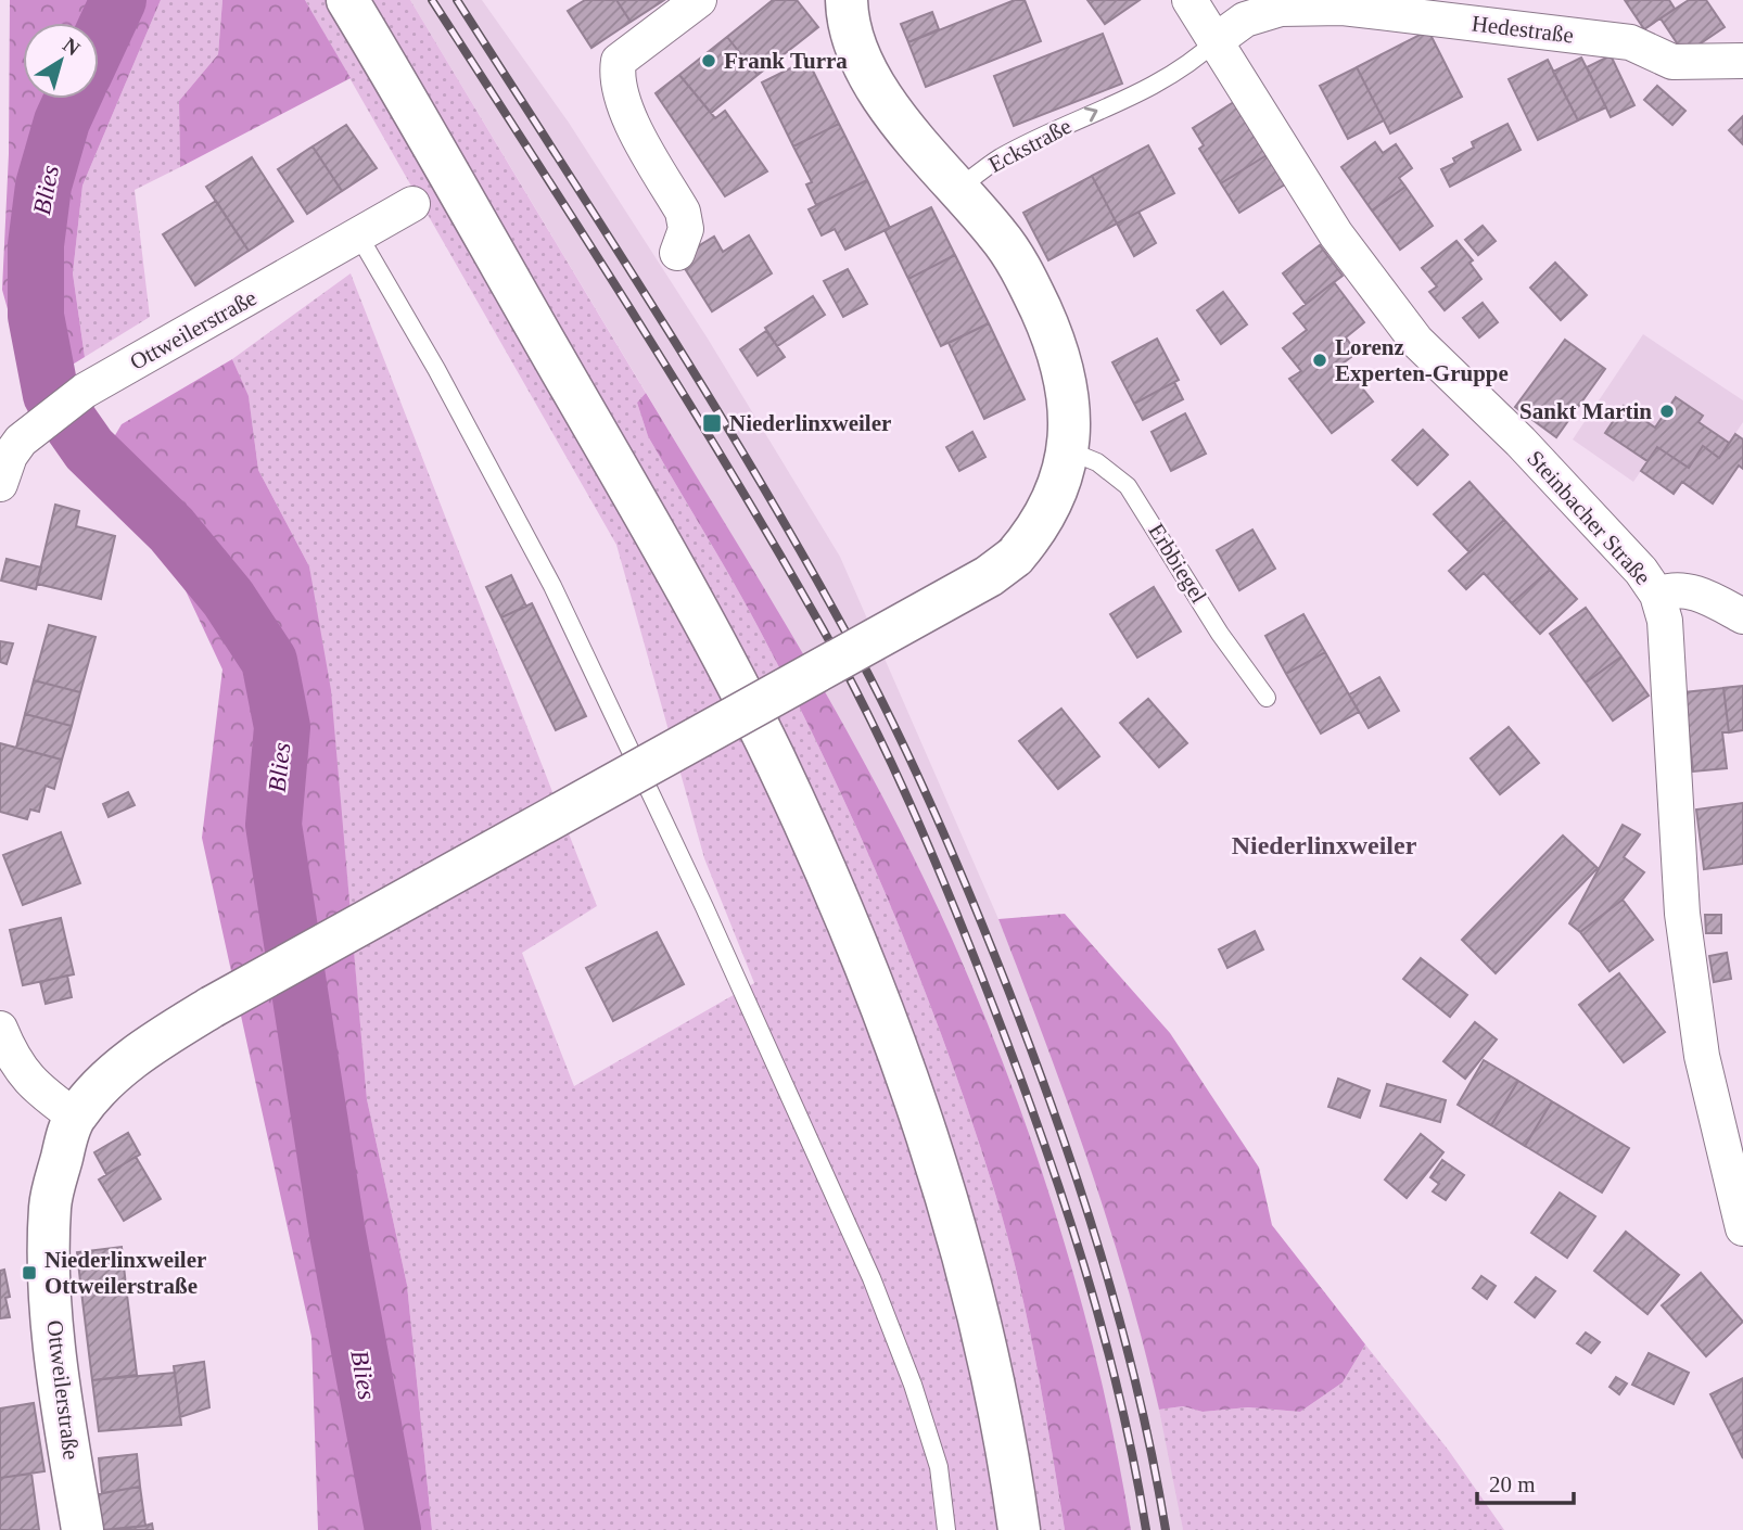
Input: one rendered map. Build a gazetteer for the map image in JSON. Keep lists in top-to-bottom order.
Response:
{
  "streets": {
    "main road": ["Ottweilerstraße"],
    "street": ["Hedestraße", "Steinbacher Straße"],
    "lane": ["Eckstraße", "Erbbiegel"]
  },
  "crossings": [
    ["Hedestraße", "Eckstraße"],
    ["Hedestraße", "Steinbacher Straße"],
    ["Eckstraße", "Steinbacher Straße"],
    ["Ottweilerstraße", "Erbbiegel"]
  ],
  "one_way": ["Eckstraße"],
  "districts": ["Niederlinxweiler"],
  "water": ["Blies"],
  "places": {
    "other": ["Frank Turra", "Lorenz Experten-Gruppe", "Sankt Martin"],
    "transit": ["Niederlinxweiler", "Niederlinxweiler Ottweilerstraße"]
  },
  "scale_bar": "20 m",
  "north": "top right"
}
